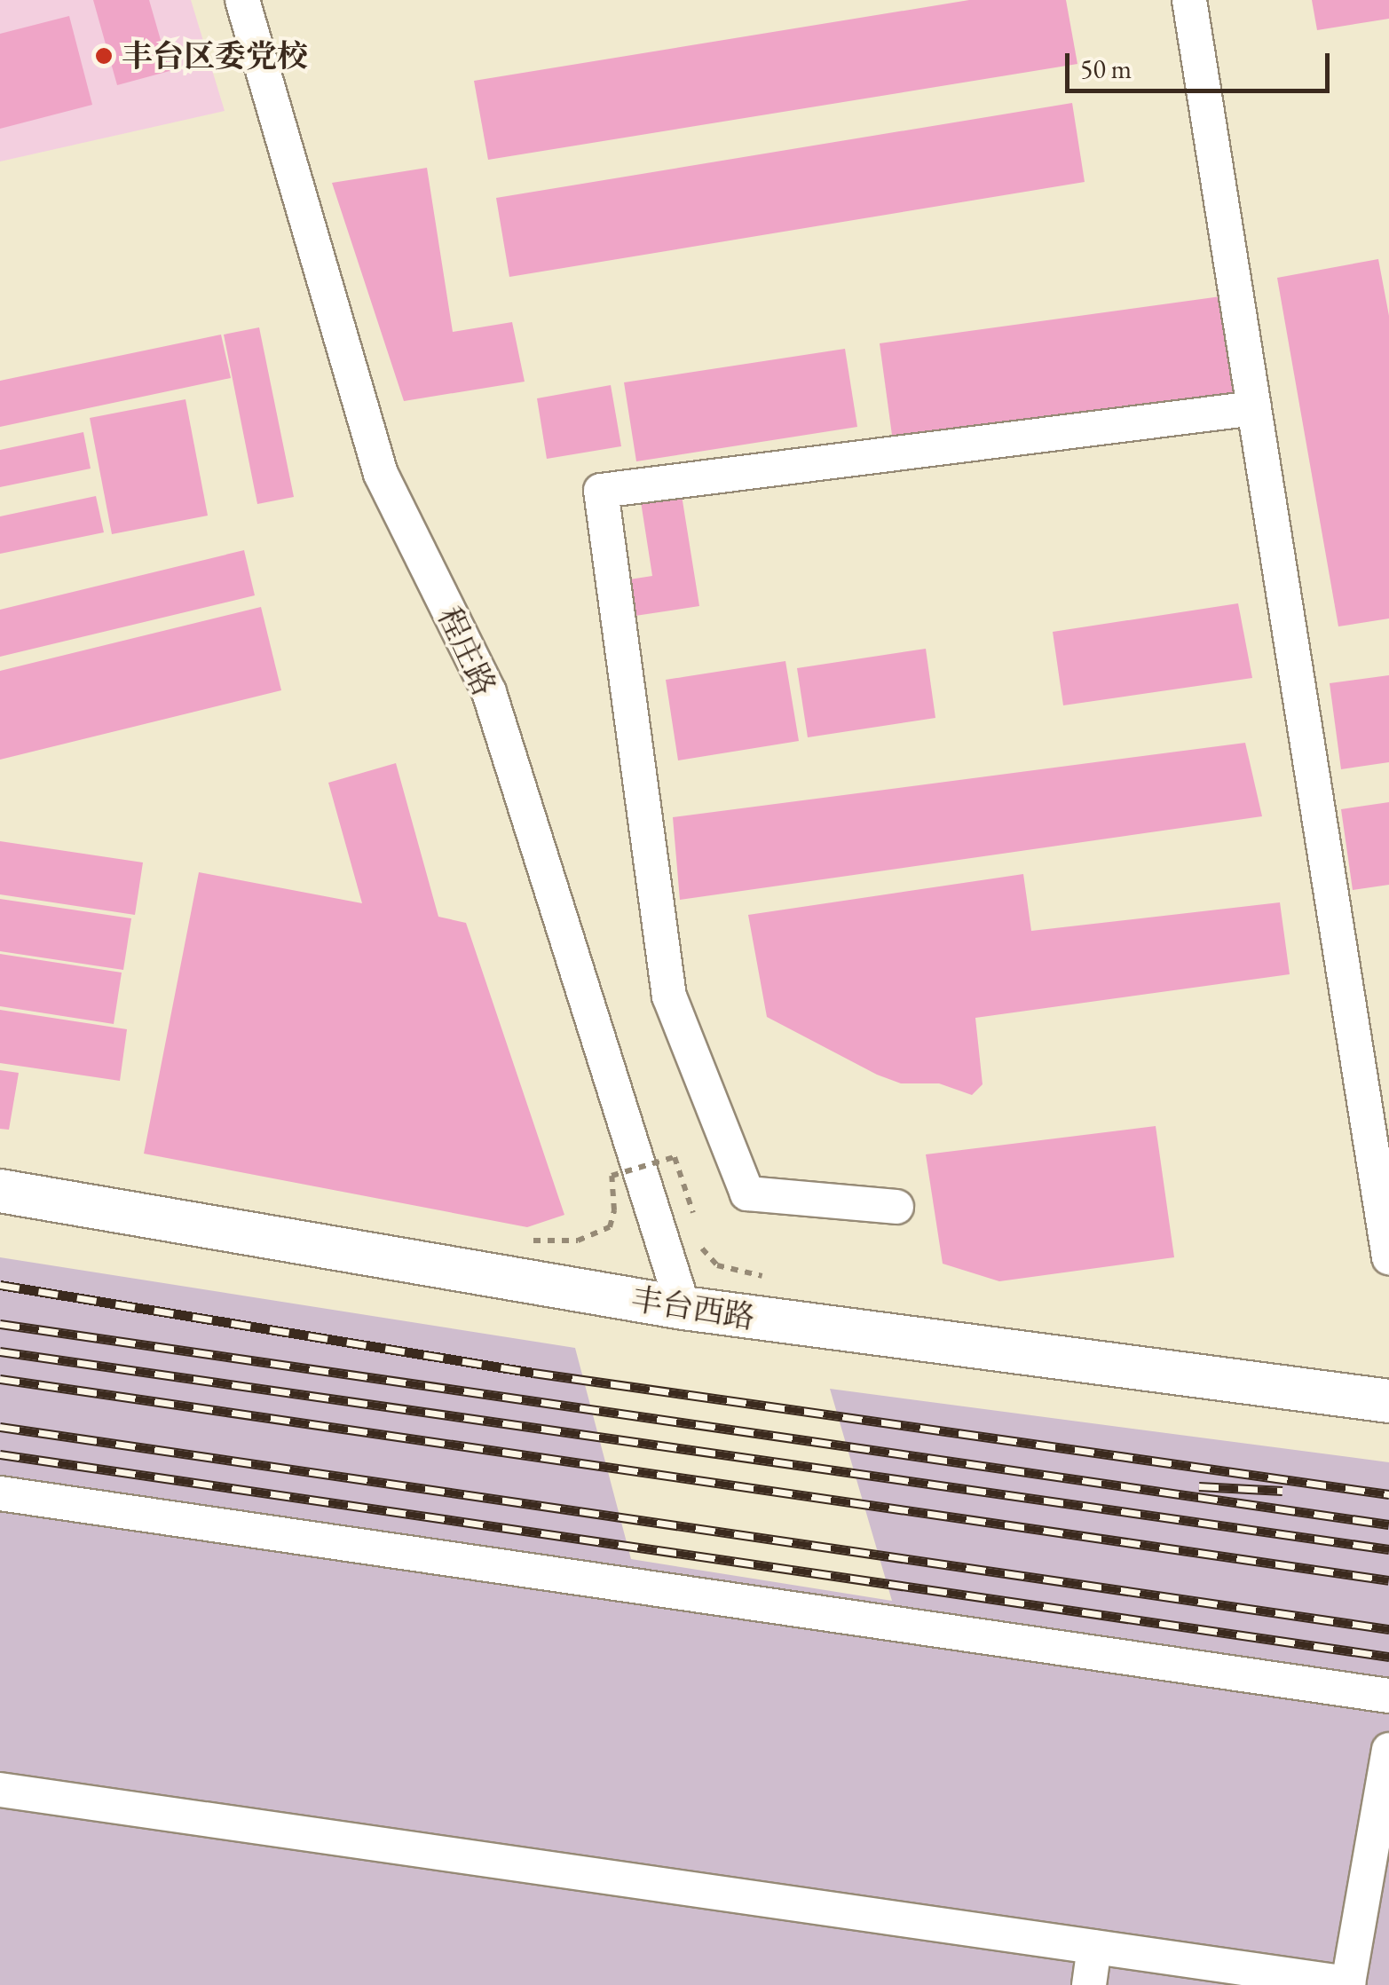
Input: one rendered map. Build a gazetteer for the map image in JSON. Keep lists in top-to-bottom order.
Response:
{
  "streets": {
    "main road": ["丰台西路"],
    "street": ["程庄路"]
  },
  "crossings": [
    ["程庄路", "丰台西路"]
  ],
  "places": ["丰台区委党校"],
  "scale_bar": "50 m"
}
